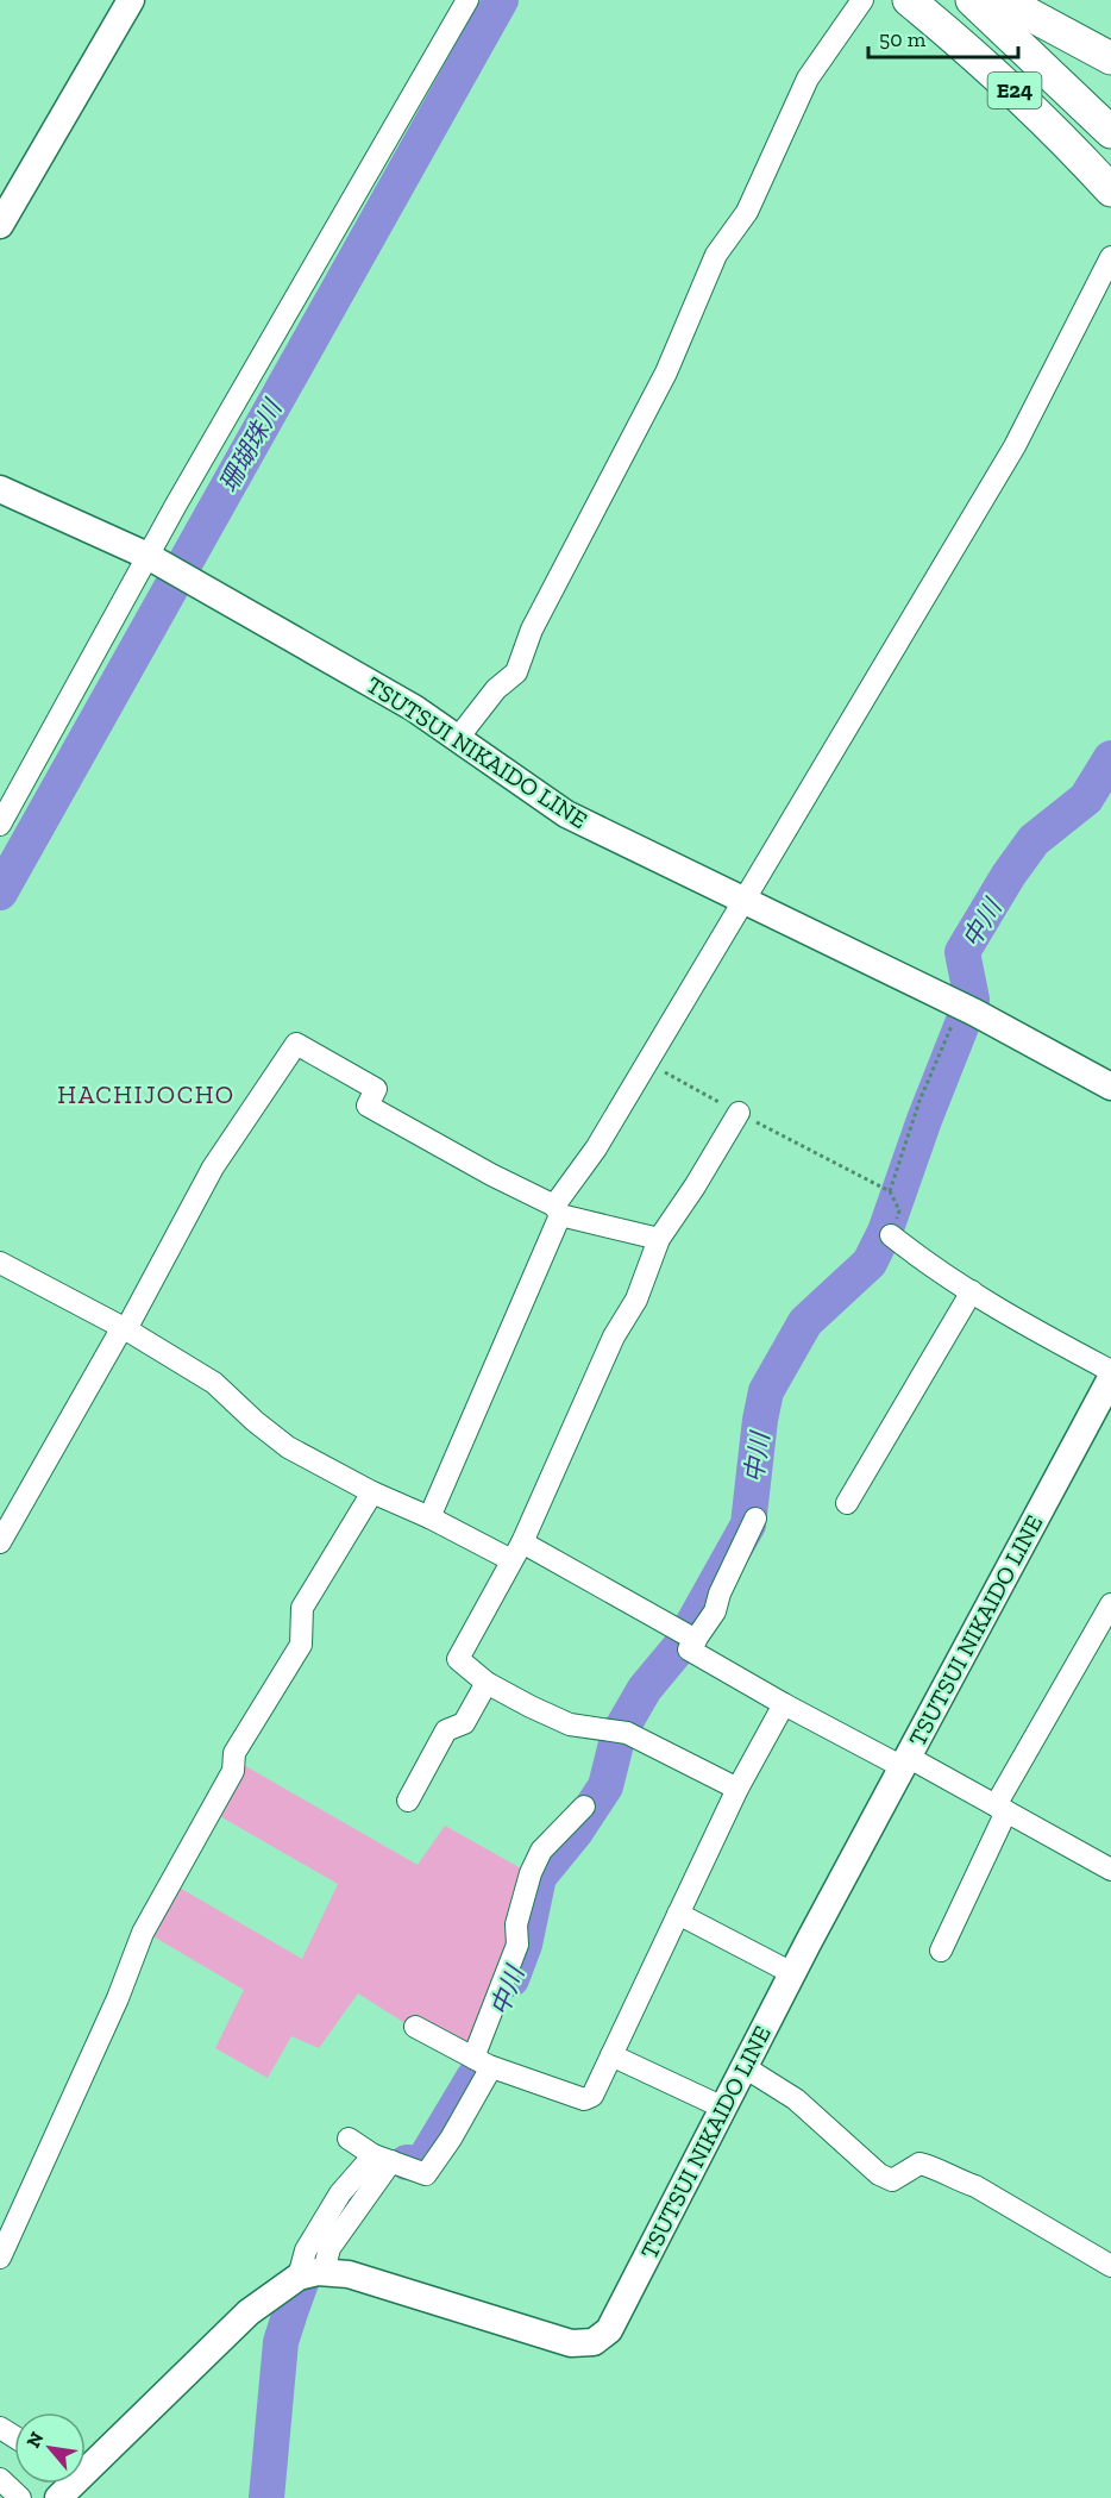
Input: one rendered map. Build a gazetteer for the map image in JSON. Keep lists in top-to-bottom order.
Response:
{
  "streets": {
    "highway": ["E24"],
    "main road": ["TSUTSUI NIKAIDO LINE"]
  },
  "districts": ["HACHIJOCHO"],
  "water": ["珊瑚珠川", "中川"],
  "scale_bar": "50 m",
  "north": "top left"
}
